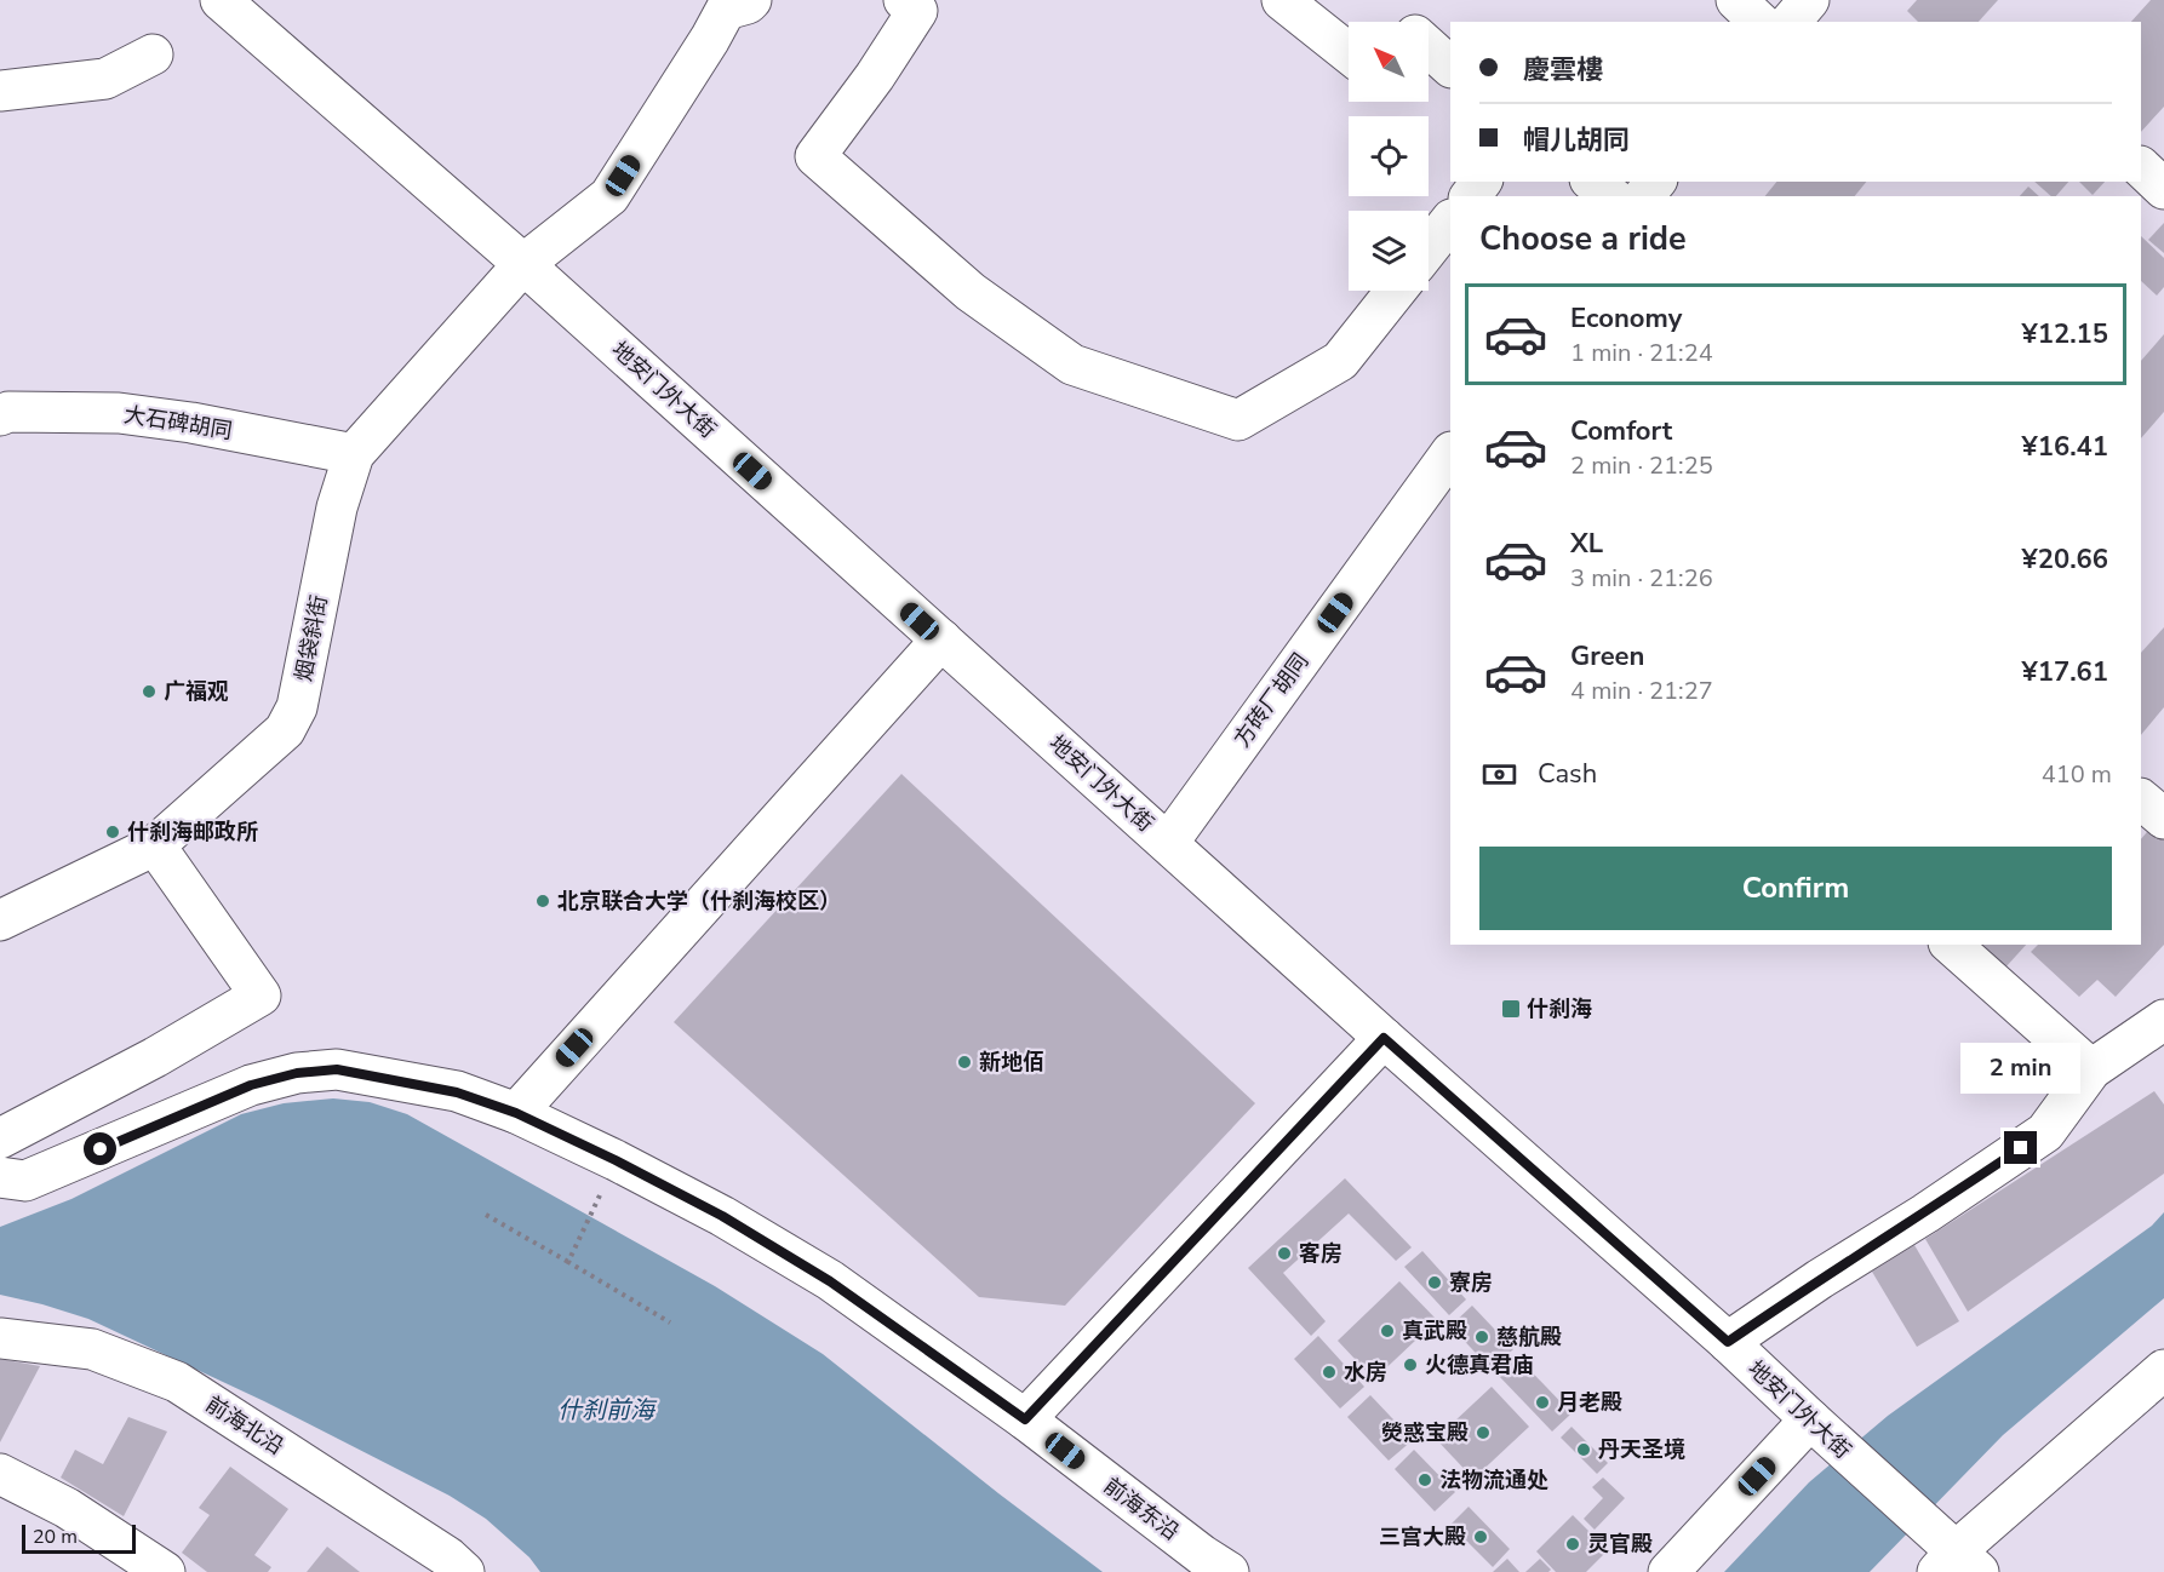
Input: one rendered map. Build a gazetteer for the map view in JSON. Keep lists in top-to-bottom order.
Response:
{
  "streets": {
    "street": [
      "地安门外大街",
      "大石碑胡同",
      "烟袋斜街",
      "方砖厂胡同",
      "前海北沿",
      "前海东沿"
    ]
  },
  "crossings": [
    ["地安门外大街", "烟袋斜街"],
    ["地安门外大街", "方砖厂胡同"],
    ["大石碑胡同", "烟袋斜街"]
  ],
  "water": ["什刹前海"],
  "places": {
    "other": [
      "广福观",
      "什刹海邮政所",
      "北京联合大学（什刹海校区）",
      "新地佰",
      "客房",
      "寮房",
      "真武殿",
      "慈航殿",
      "火德真君庙",
      "水房",
      "月老殿",
      "熒惑宝殿",
      "丹天圣境",
      "法物流通处",
      "三宫大殿",
      "灵官殿"
    ],
    "transit": ["什刹海"]
  },
  "scale_bar": "20 m",
  "north": "top left",
  "page": {
    "banner": ["慶雲樓", "帽儿胡同"],
    "heading": "Choose a ride",
    "list": [
      {
        "name": "Economy",
        "note": "1 min · 21:24",
        "value": "¥12.15"
      },
      {
        "name": "Comfort",
        "note": "2 min · 21:25",
        "value": "¥16.41"
      },
      {
        "name": "XL",
        "note": "3 min · 21:26",
        "value": "¥20.66"
      },
      {
        "name": "Green",
        "note": "4 min · 21:27",
        "value": "¥17.61"
      }
    ],
    "pay": ["Cash", "410 m"],
    "buttons": "Confirm",
    "bubble": "2 min",
    "scale": "20 m"
  }
}
